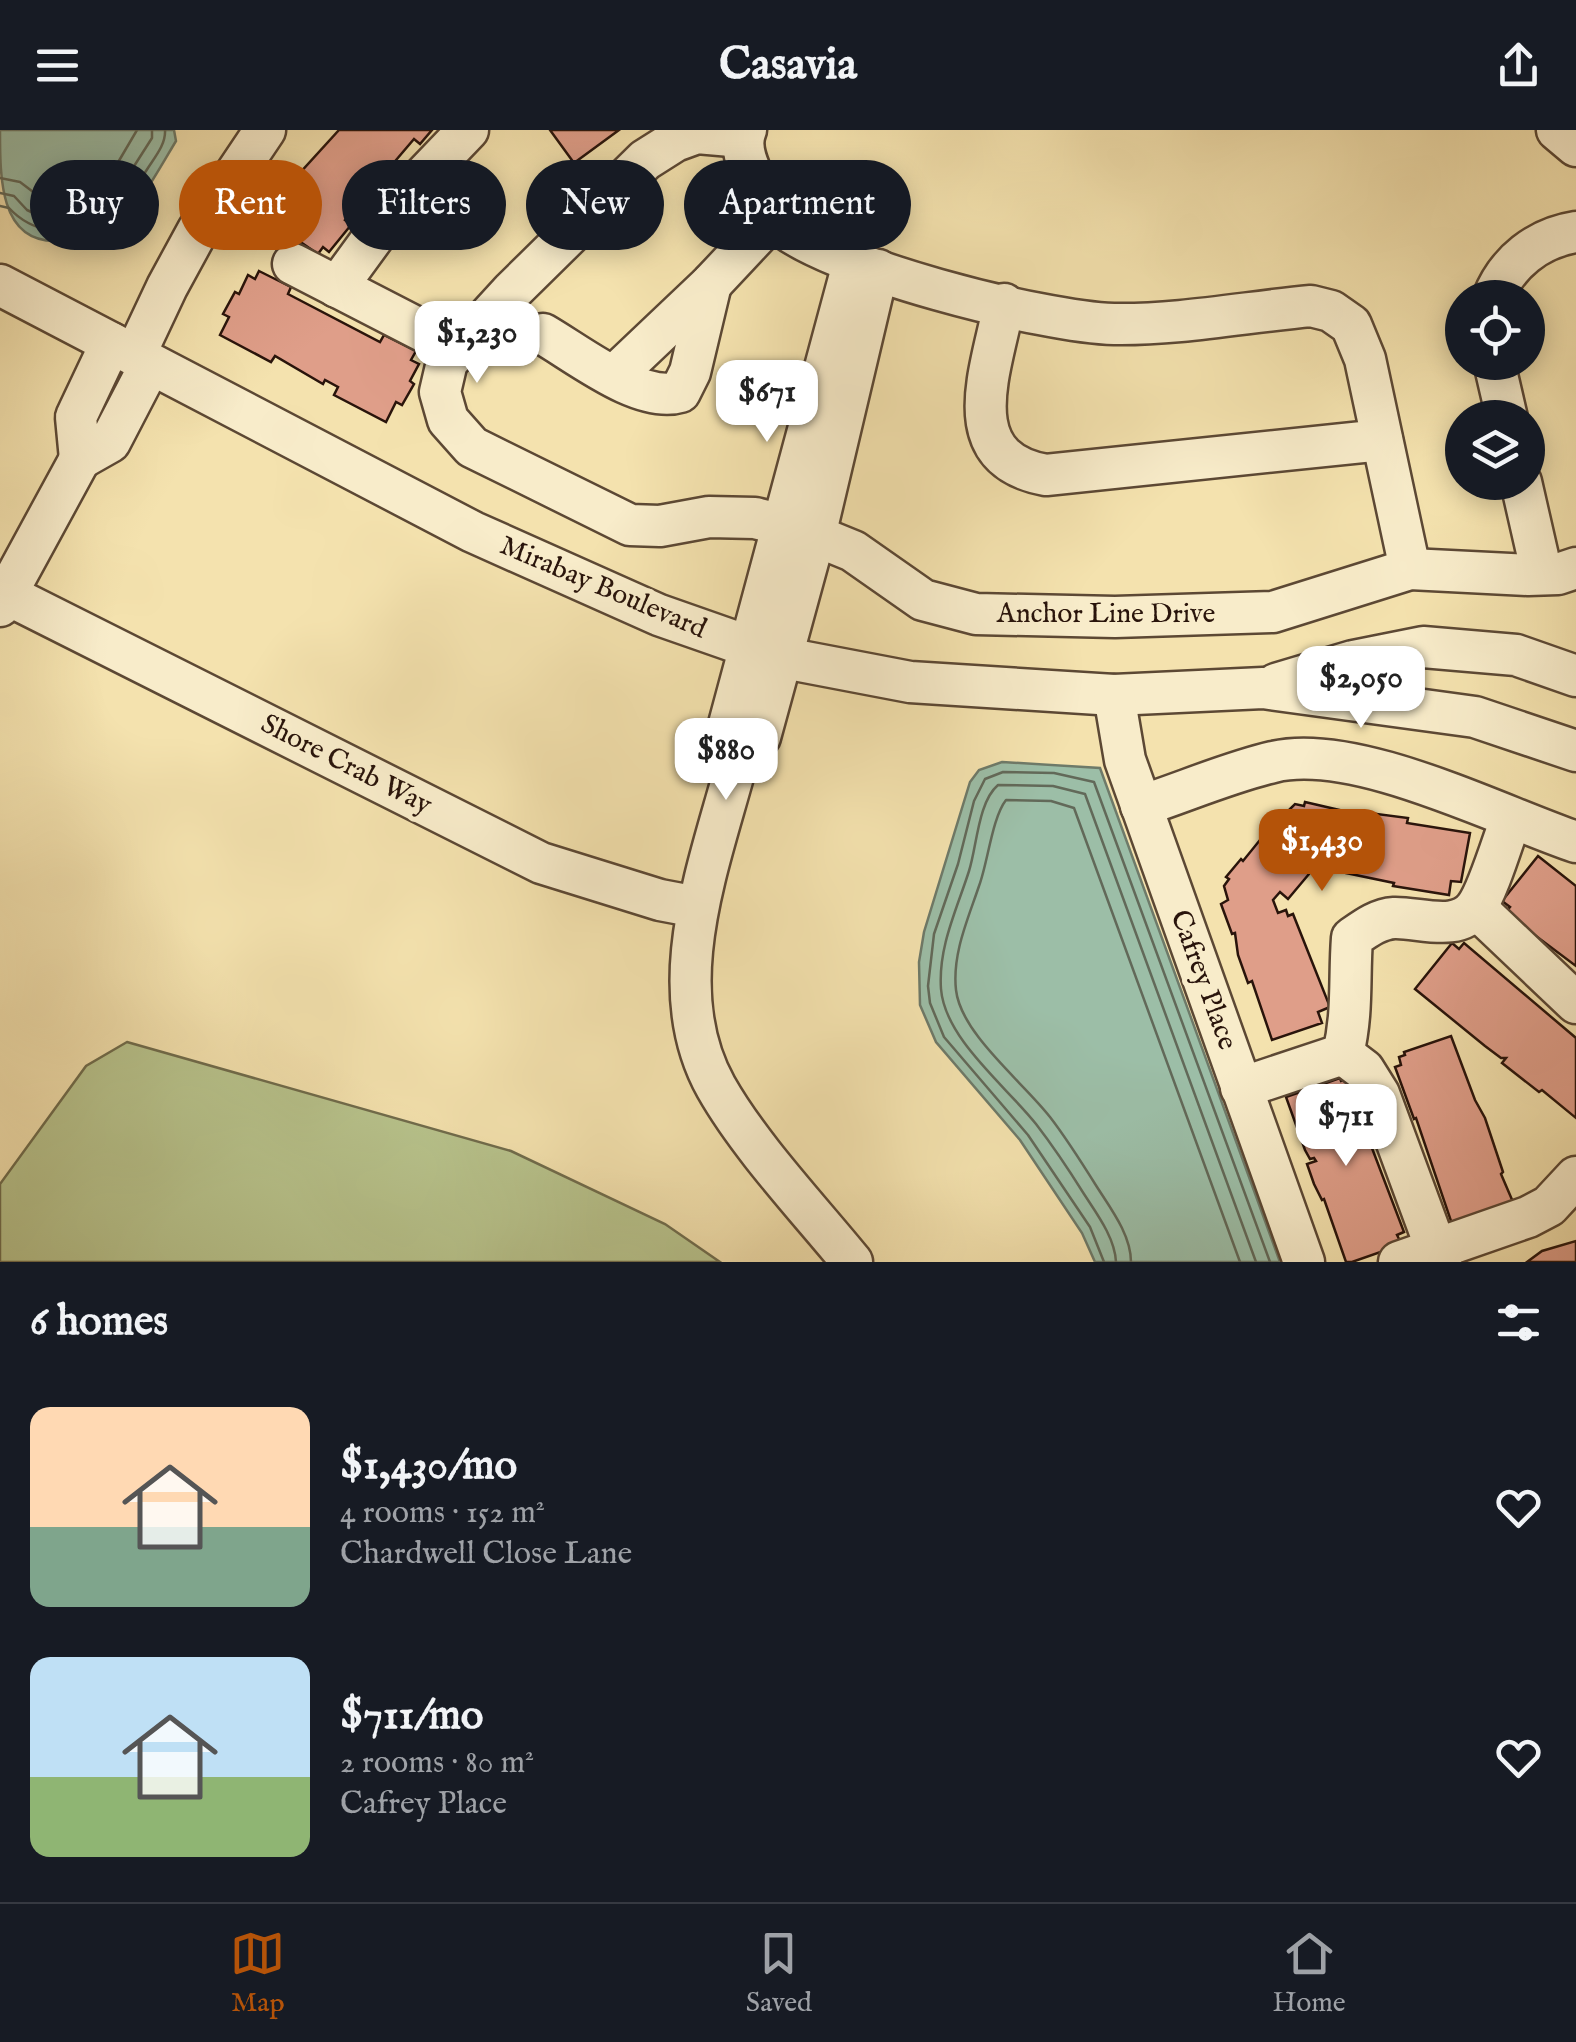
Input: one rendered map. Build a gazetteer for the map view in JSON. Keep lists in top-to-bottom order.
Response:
{
  "streets": {
    "street": [
      "Mirabay Boulevard",
      "Anchor Line Drive",
      "Shore Crab Way",
      "Cafrey Place"
    ]
  },
  "crossings": [
    ["Mirabay Boulevard", "Cafrey Place"]
  ],
  "page": {
    "header": "Casavia",
    "chip": [
      "Buy",
      "Rent",
      "Filters",
      "New",
      "Apartment"
    ],
    "price": [
      "$1,230",
      "$671",
      "$2,050",
      "$880",
      "$1,430",
      "$711"
    ],
    "heading": "6 homes",
    "list": [
      {
        "name": "$1,430/mo",
        "note": "4 rooms · 152 m² · Chardwell Close Lane"
      },
      {
        "name": "$711/mo",
        "note": "2 rooms · 80 m² · Cafrey Place"
      }
    ],
    "tabs": ["Map", "Saved", "Home"]
  }
}
